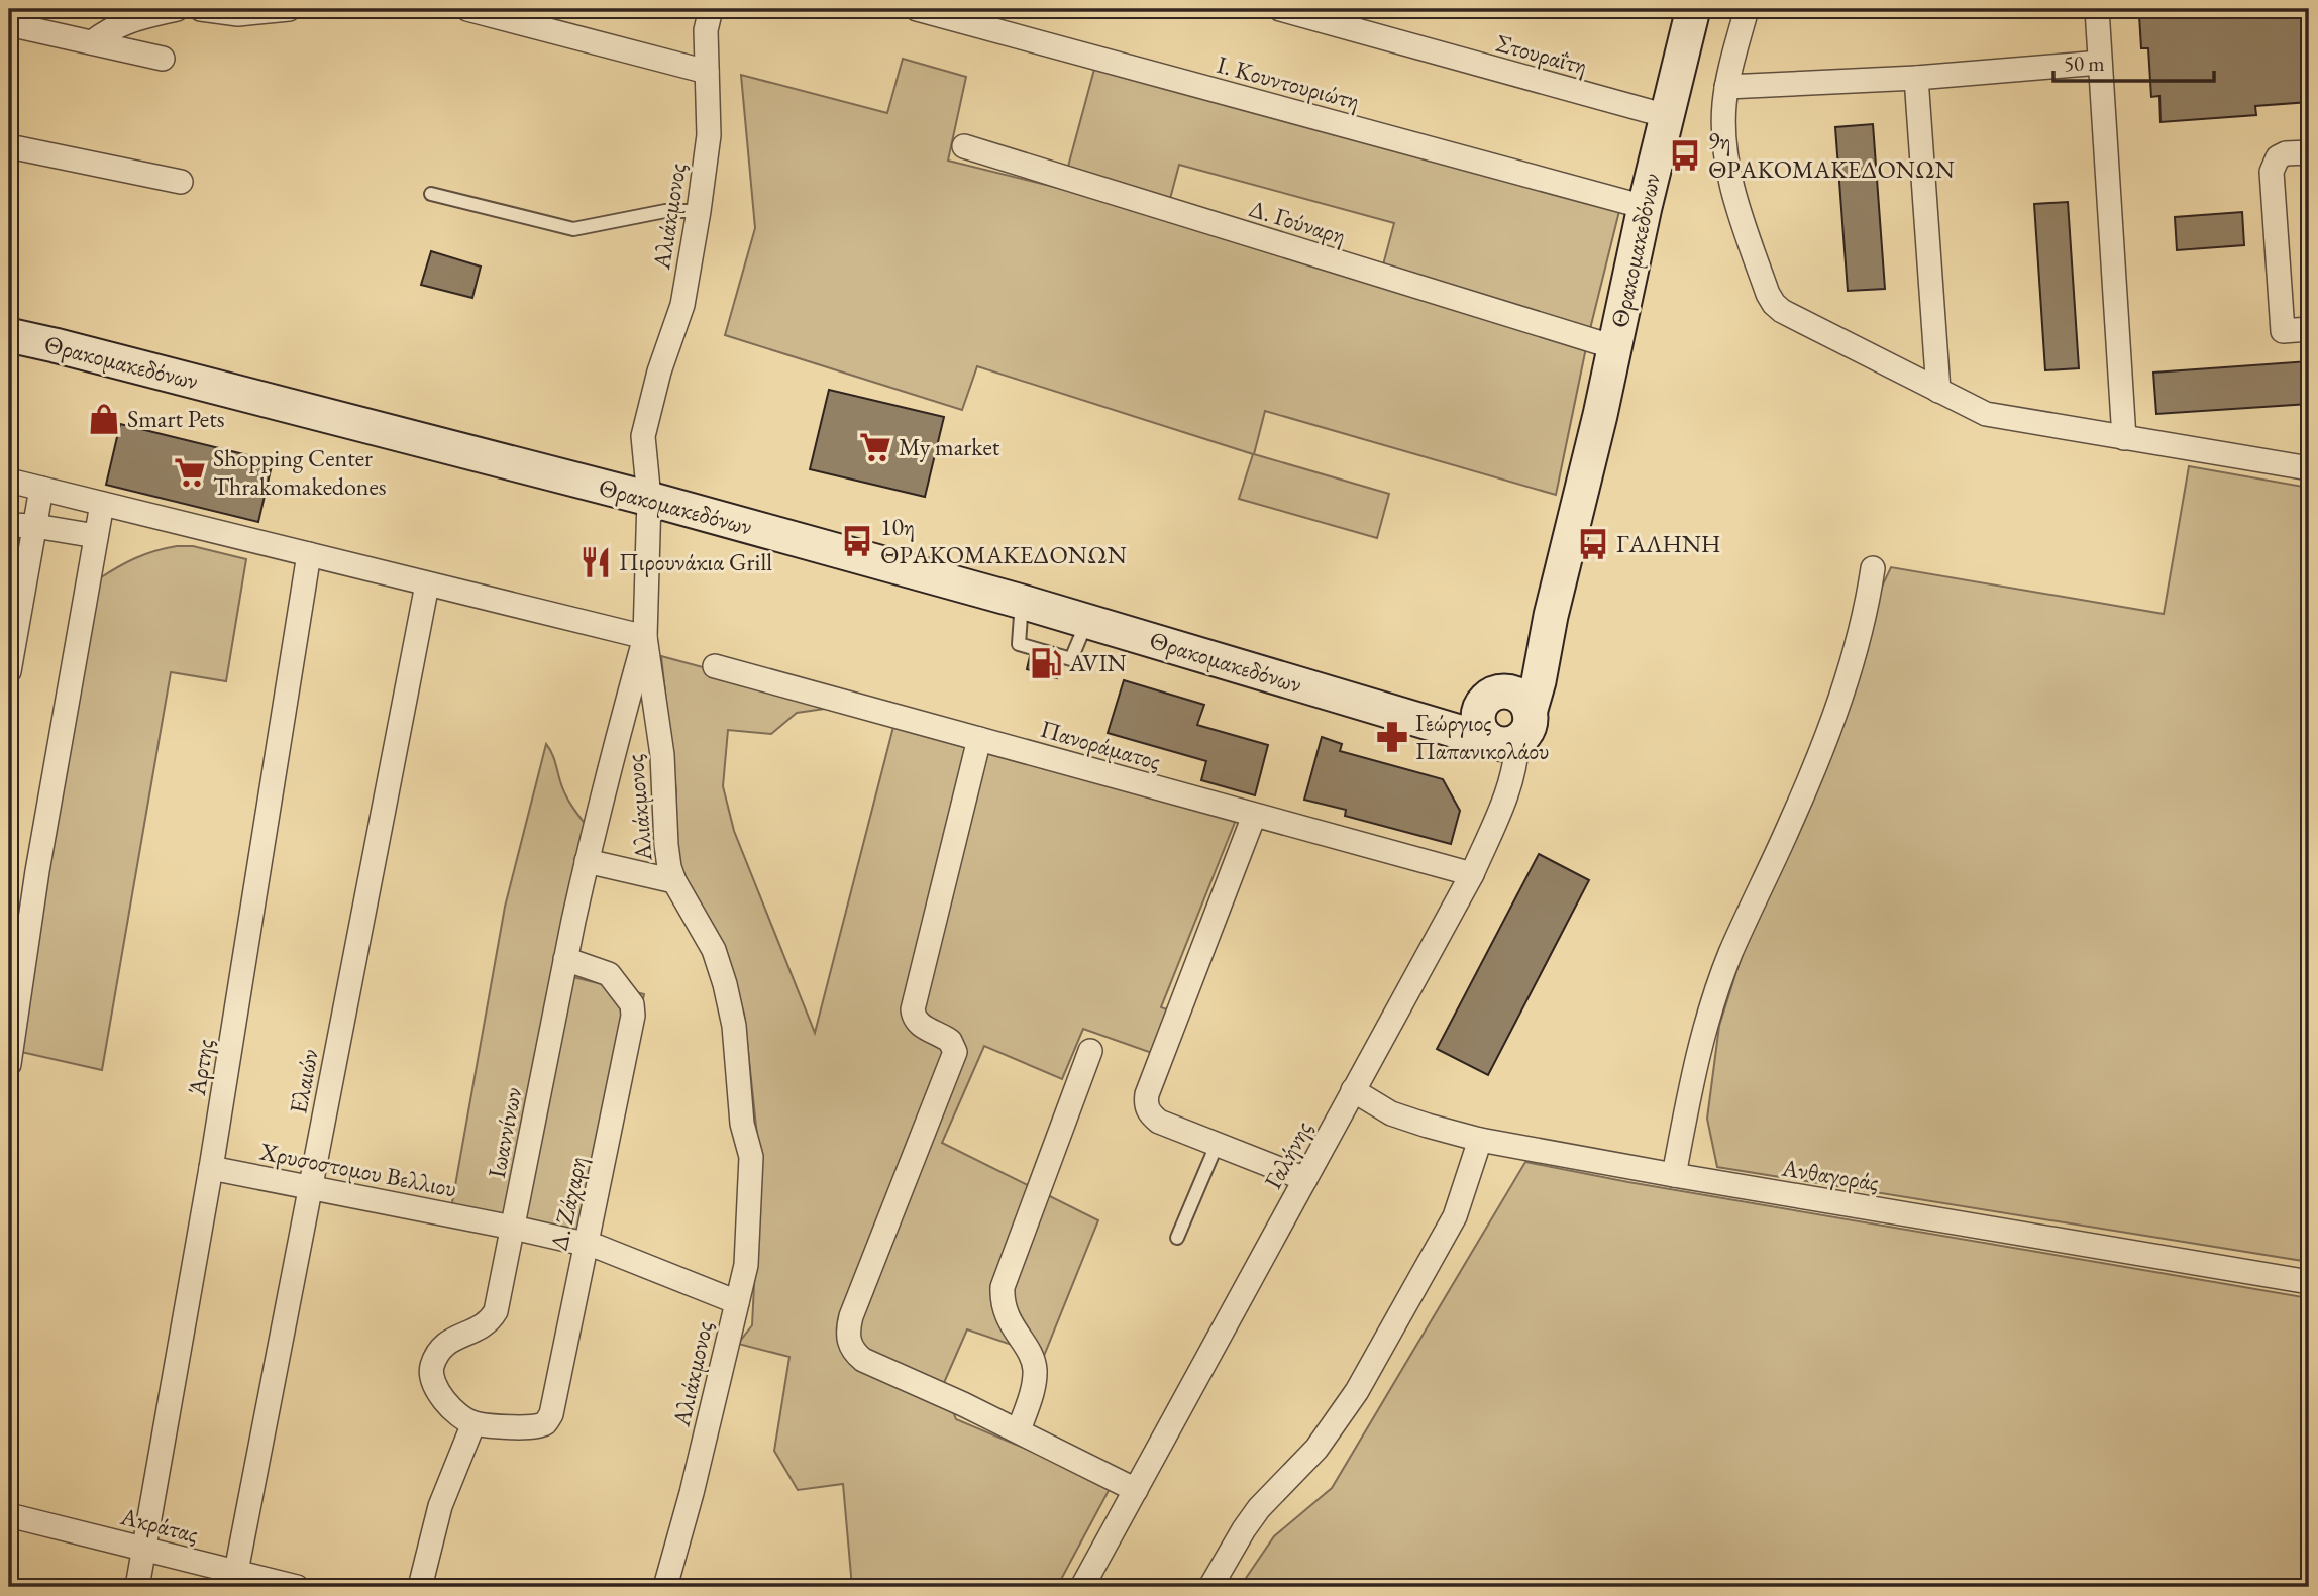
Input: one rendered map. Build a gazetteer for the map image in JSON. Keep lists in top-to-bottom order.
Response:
{
  "streets": {
    "main road": ["Θρακομακεδόνων"],
    "street": [
      "Στουραΐτη",
      "Ι. Κουντουριώτη",
      "Αλιάκμονος",
      "Δ. Γούναρη",
      "Πανοράματος",
      "Άρτης",
      "Ελαιών",
      "Ιωαννίνων",
      "Γαλήνης",
      "Χρυσοστομου Βελλιου",
      "Ανθαγοράς",
      "Δ. Ζάχαρη",
      "Ακράτας"
    ]
  },
  "crossings": [
    ["Στουραΐτη", "Θρακομακεδόνων"],
    ["Ι. Κουντουριώτη", "Θρακομακεδόνων"],
    ["Αλιάκμονος", "Θρακομακεδόνων"],
    ["Αλιάκμονος", "Ιωαννίνων"],
    ["Αλιάκμονος", "Χρυσοστομου Βελλιου"],
    ["Δ. Γούναρη", "Θρακομακεδόνων"],
    ["Θρακομακεδόνων", "Γαλήνης"],
    ["Πανοράματος", "Γαλήνης"],
    ["Άρτης", "Χρυσοστομου Βελλιου"],
    ["Άρτης", "Ακράτας"],
    ["Ελαιών", "Χρυσοστομου Βελλιου"],
    ["Ελαιών", "Ακράτας"],
    ["Ιωαννίνων", "Χρυσοστομου Βελλιου"],
    ["Ιωαννίνων", "Δ. Ζάχαρη"],
    ["Γαλήνης", "Ανθαγοράς"],
    ["Χρυσοστομου Βελλιου", "Δ. Ζάχαρη"]
  ],
  "places": {
    "bus stop": ["9η ΘΡΑΚΟΜΑΚΕΔΟΝΩΝ", "10η ΘΡΑΚΟΜΑΚΕΔΟΝΩΝ", "ΓΑΛΗΝΗ"],
    "shop": ["Smart Pets"],
    "supermarket": ["My market", "Shopping Center Thrakomakedones"],
    "restaurant": ["Πιρουνάκια Grill"],
    "fuel station": ["AVIN"],
    "pharmacy": ["Γεώργιος Παπανικολάου"]
  },
  "scale_bar": "50 m"
}
